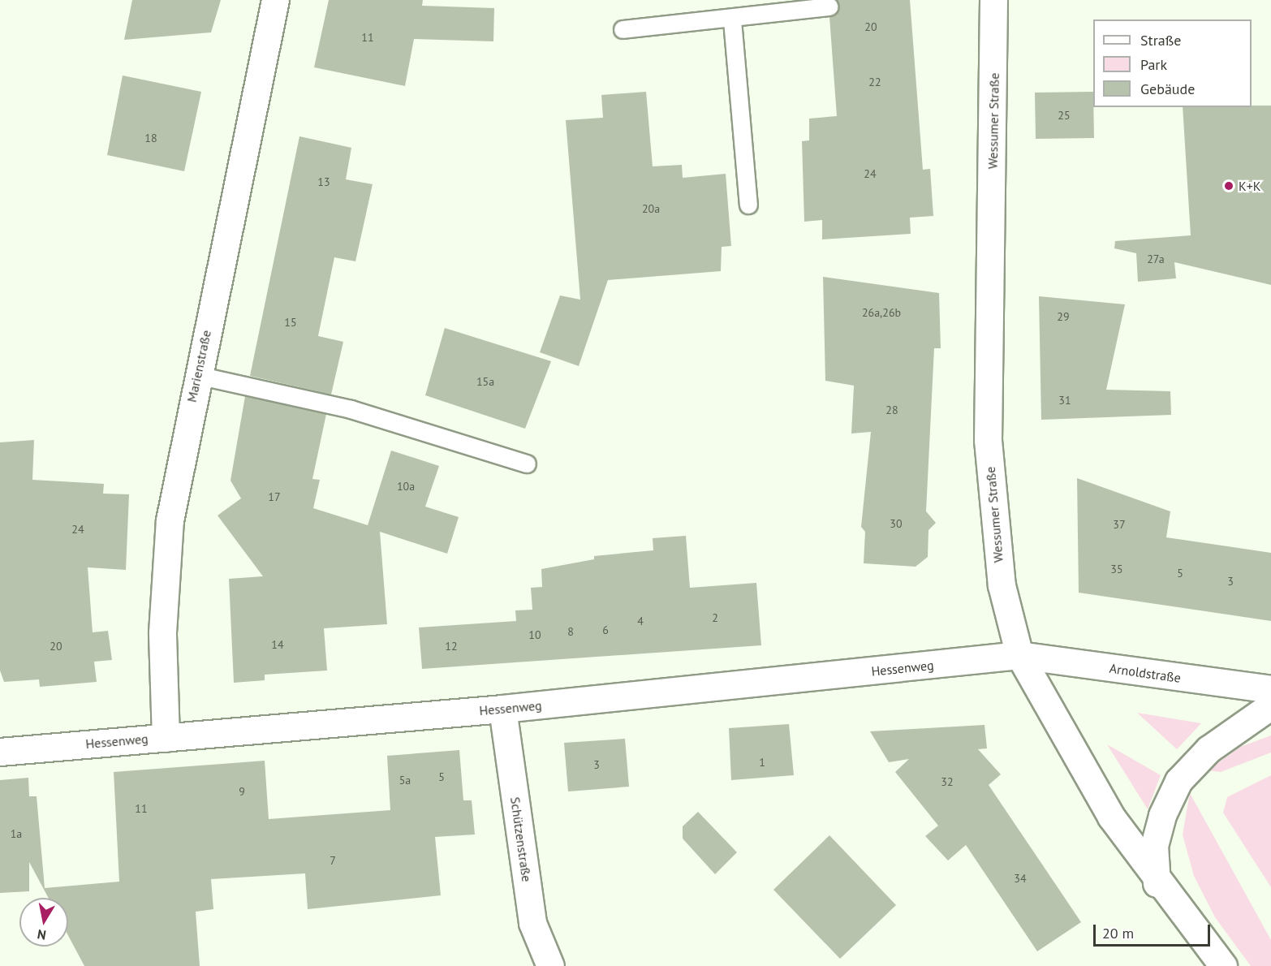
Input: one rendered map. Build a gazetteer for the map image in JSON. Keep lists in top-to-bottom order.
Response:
{
  "streets": {
    "street": [
      "Wessumer Straße",
      "Marienstraße",
      "Hessenweg",
      "Arnoldstraße",
      "Schützenstraße"
    ]
  },
  "crossings": [
    ["Wessumer Straße", "Hessenweg"],
    ["Wessumer Straße", "Arnoldstraße"],
    ["Marienstraße", "Hessenweg"],
    ["Hessenweg", "Arnoldstraße"],
    ["Hessenweg", "Schützenstraße"]
  ],
  "places": ["K+K"],
  "house_numbers": [
    "20",
    "11",
    "22",
    "25",
    "18",
    "24",
    "13",
    "20a",
    "27a",
    "26a,26b",
    "29",
    "15",
    "15a",
    "31",
    "28",
    "10a",
    "17",
    "30",
    "37",
    "24",
    "35",
    "5",
    "3",
    "2",
    "4",
    "6",
    "8",
    "10",
    "14",
    "20",
    "12",
    "1",
    "3",
    "5",
    "5a",
    "32",
    "9",
    "11",
    "1a",
    "7",
    "34"
  ],
  "legend": ["Straße", "Park", "Gebäude"],
  "scale_bar": "20 m",
  "north": "bottom"
}
